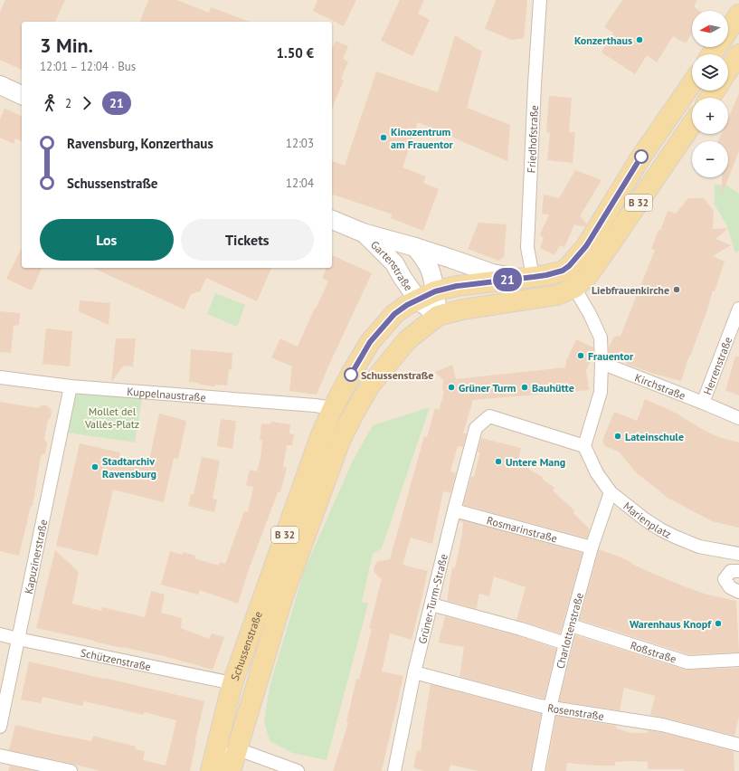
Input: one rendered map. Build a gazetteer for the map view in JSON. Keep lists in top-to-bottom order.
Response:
{
  "streets": {
    "main road": ["B 32", "Gartenstraße", "Schussenstraße"],
    "street": [
      "Friedhofstraße",
      "Herrenstraße",
      "Kirchstraße",
      "Kuppelnaustraße",
      "Marienplatz",
      "Rosmarinstraße",
      "Kapuzinerstraße",
      "Grüner-Turm-Straße",
      "Charlottenstraße",
      "Roßstraße",
      "Schützenstraße",
      "Rosenstraße"
    ]
  },
  "crossings": [
    ["Friedhofstraße", "Gartenstraße"],
    ["Friedhofstraße", "Schussenstraße"],
    ["B 32", "Schussenstraße"],
    ["Gartenstraße", "Schussenstraße"],
    ["Herrenstraße", "Kirchstraße"],
    ["Kuppelnaustraße", "Kapuzinerstraße"],
    ["Kuppelnaustraße", "Schussenstraße"],
    ["Marienplatz", "Grüner-Turm-Straße"],
    ["Marienplatz", "Charlottenstraße"],
    ["Rosmarinstraße", "Grüner-Turm-Straße"],
    ["Rosmarinstraße", "Charlottenstraße"],
    ["Kapuzinerstraße", "Schützenstraße"],
    ["Grüner-Turm-Straße", "Rosenstraße"],
    ["Charlottenstraße", "Roßstraße"],
    ["Charlottenstraße", "Rosenstraße"],
    ["Schussenstraße", "Schützenstraße"]
  ],
  "parks": ["Mollet del Vallès-Platz"],
  "places": [
    "Konzerthaus",
    "Kinozentrum am Frauentor",
    "Liebfrauenkirche",
    "Frauentor",
    "Schussenstraße",
    "Grüner Turm",
    "Bauhütte",
    "Lateinschule",
    "Untere Mang",
    "Stadtarchiv Ravensburg",
    "Warenhaus Knopf"
  ],
  "lines": ["bus line 21"],
  "north": "left",
  "page": {
    "on_map": "21",
    "map_buttons": ["+", "−"],
    "heading": ["3 Min.", "12:01 – 12:04 · Bus", "1.50 €"],
    "legs": ["2", "21"],
    "list": [
      {
        "name": "Ravensburg, Konzerthaus",
        "value": "12:03"
      },
      {
        "name": "Schussenstraße",
        "value": "12:04"
      }
    ],
    "buttons": ["Los", "Tickets"]
  }
}
